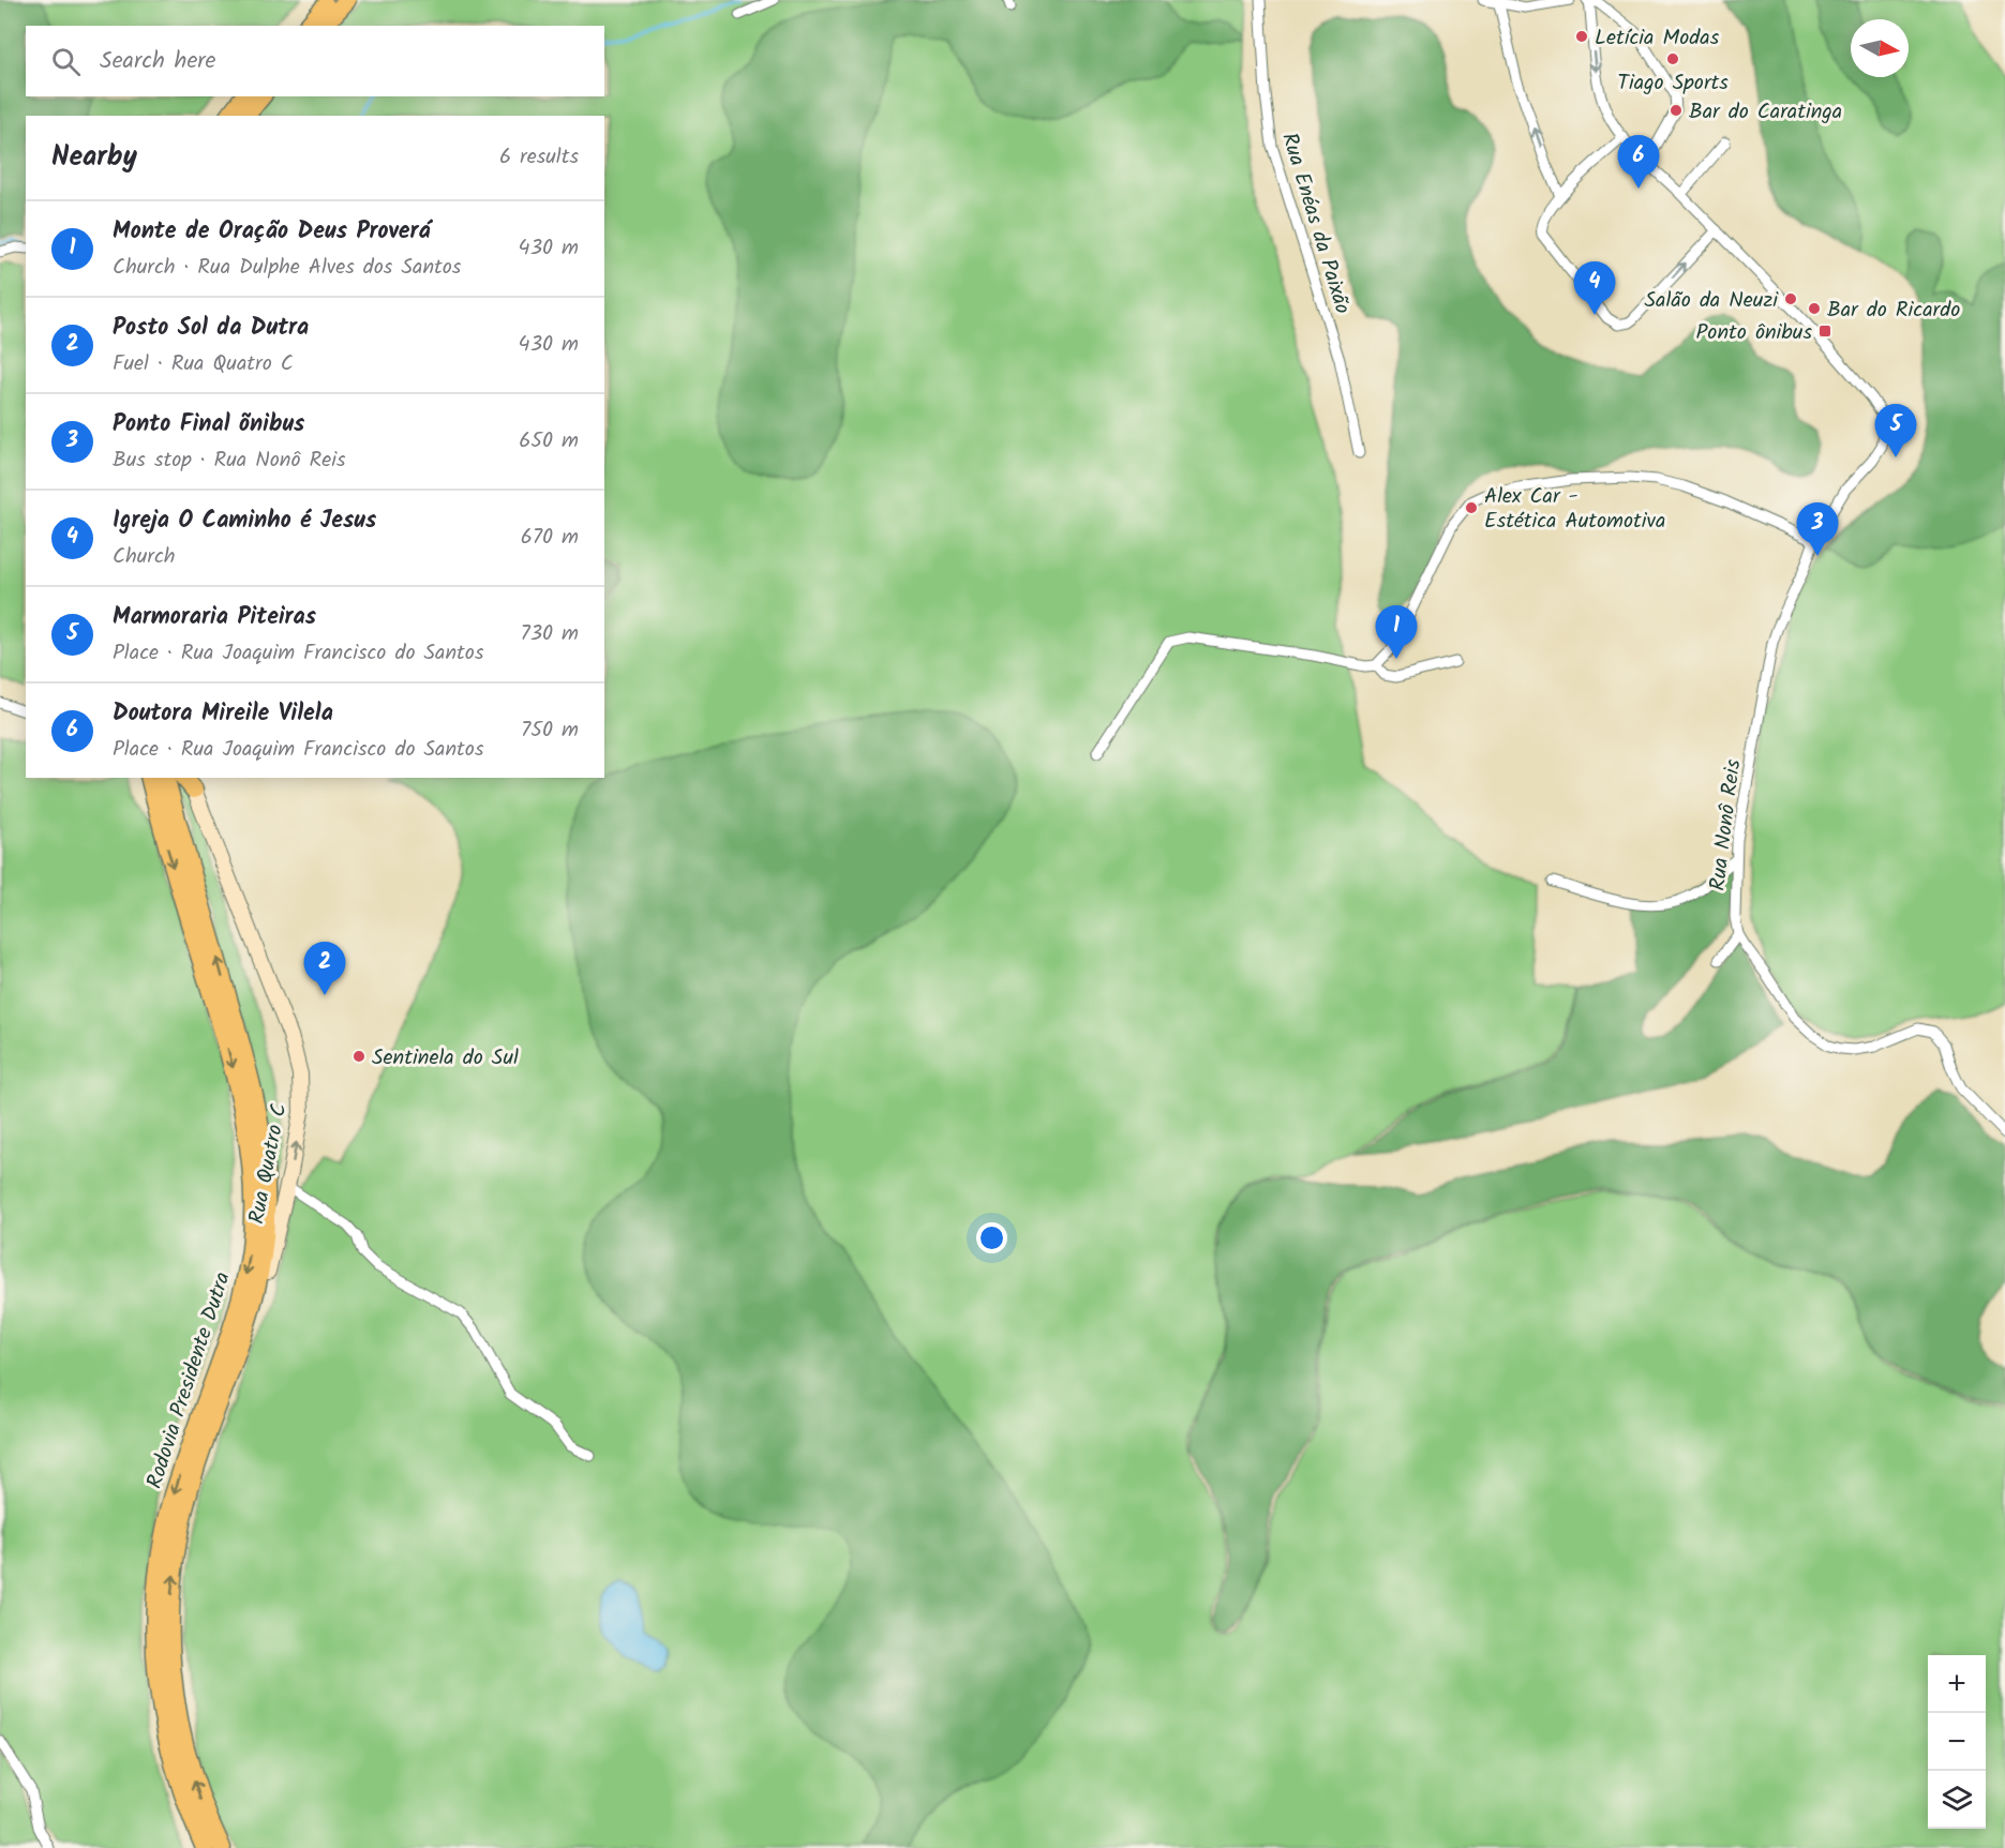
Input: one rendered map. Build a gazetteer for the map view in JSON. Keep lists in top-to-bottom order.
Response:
{
  "streets": {
    "highway": ["Rodovia Presidente Dutra"],
    "street": ["Rua Enéas da Paixão", "Rua Nonô Reis", "Rua Quatro C"]
  },
  "crossings": [
    ["Rua Quatro C", "Rodovia Presidente Dutra"]
  ],
  "one_way": ["Rua Quatro C"],
  "places": {
    "other": [
      "Letícia Modas",
      "Tiago Sports",
      "Bar do Caratinga",
      "Salão da Neuzi",
      "Bar do Ricardo",
      "Alex Car - Estética Automotiva",
      "Sentinela do Sul"
    ],
    "transit": ["Ponto ônibus"]
  },
  "north": "right",
  "page": {
    "search": "Search here",
    "heading": ["Nearby", "6 results"],
    "pins": [
      "6",
      "4",
      "5",
      "3",
      "1",
      "2"
    ],
    "list": [
      {
        "mark": "1",
        "name": "Monte de Oração Deus Proverá",
        "note": "Church · Rua Dulphe Alves dos Santos",
        "value": "430 m"
      },
      {
        "mark": "2",
        "name": "Posto Sol da Dutra",
        "note": "Fuel · Rua Quatro C",
        "value": "430 m"
      },
      {
        "mark": "3",
        "name": "Ponto Final õnibus",
        "note": "Bus stop · Rua Nonô Reis",
        "value": "650 m"
      },
      {
        "mark": "4",
        "name": "Igreja O Caminho é Jesus",
        "note": "Church",
        "value": "670 m"
      },
      {
        "mark": "5",
        "name": "Marmoraria Piteiras",
        "note": "Place · Rua Joaquim Francisco do Santos",
        "value": "730 m"
      },
      {
        "mark": "6",
        "name": "Doutora Mireile Vilela",
        "note": "Place · Rua Joaquim Francisco do Santos",
        "value": "750 m"
      }
    ],
    "map_buttons": ["+", "−"]
  }
}
